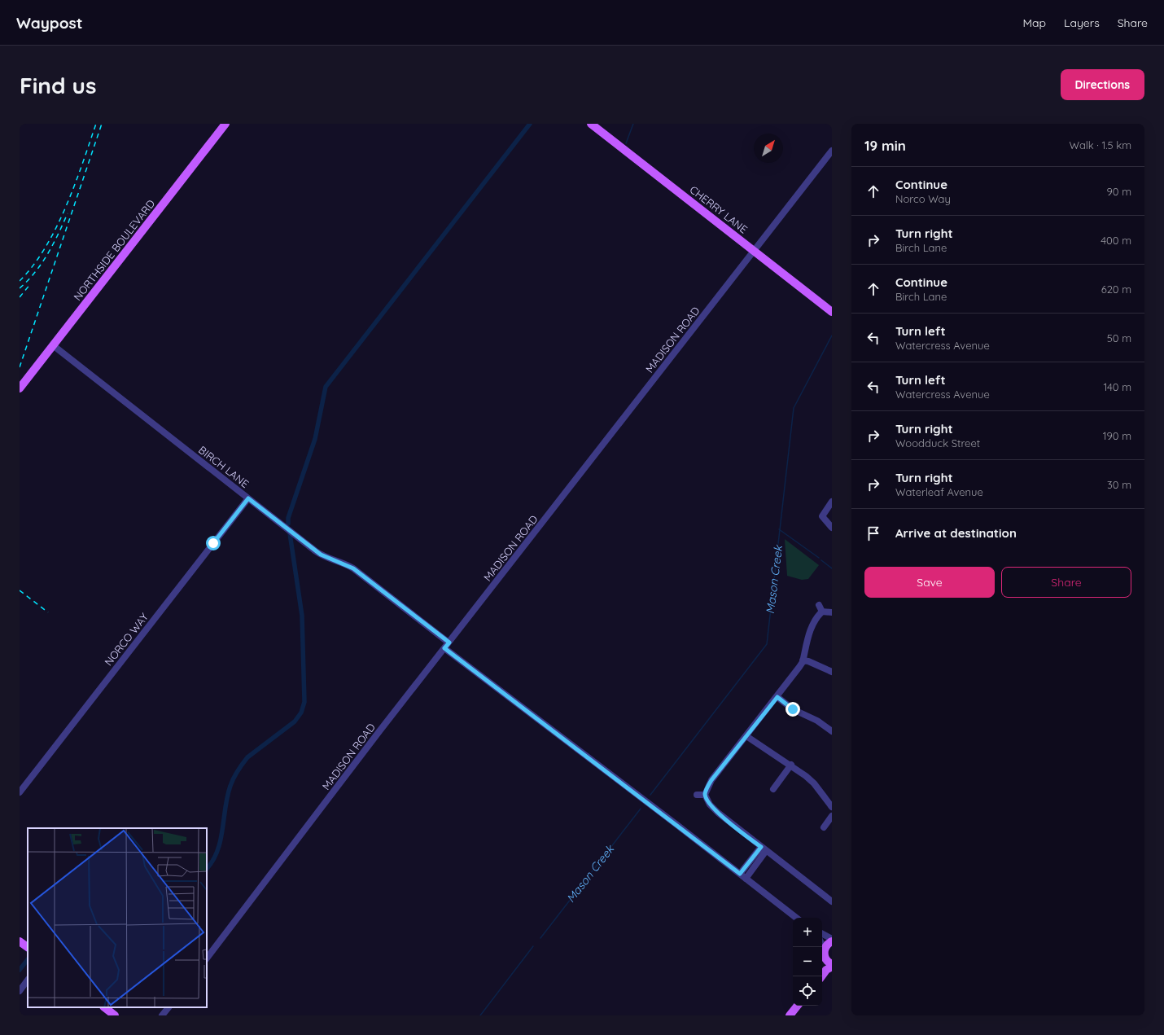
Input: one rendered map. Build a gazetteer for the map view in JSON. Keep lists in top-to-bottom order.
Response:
{
  "streets": {
    "main road": ["CHERRY LANE", "NORTHSIDE BOULEVARD"],
    "street": ["MADISON ROAD", "BIRCH LANE", "NORCO WAY"]
  },
  "crossings": [
    ["CHERRY LANE", "MADISON ROAD"],
    ["NORTHSIDE BOULEVARD", "BIRCH LANE"],
    ["MADISON ROAD", "BIRCH LANE"],
    ["BIRCH LANE", "NORCO WAY"]
  ],
  "water": ["Mason Creek"],
  "north": "top right",
  "page": {
    "header": "Waypost",
    "nav": ["Map", "Layers", "Share"],
    "buttons": [
      "Directions",
      ["Save", "Share"]
    ],
    "title": "Find us",
    "heading": ["19 min", "Walk · 1.5 km"],
    "list": [
      ["Continue", "Norco Way", "90 m"],
      ["Turn right", "Birch Lane", "400 m"],
      ["Continue", "Birch Lane", "620 m"],
      ["Turn left", "Watercress Avenue", "50 m"],
      ["Turn left", "Watercress Avenue", "140 m"],
      ["Turn right", "Woodduck Street", "190 m"],
      ["Turn right", "Waterleaf Avenue", "30 m"],
      "Arrive at destination"
    ],
    "map_buttons": ["+", "−"]
  }
}
